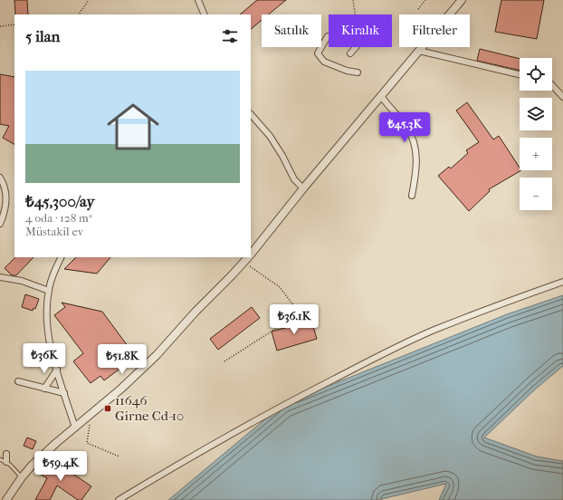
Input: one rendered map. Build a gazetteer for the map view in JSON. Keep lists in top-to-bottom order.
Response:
{
  "places": {
    "transit": ["11646 Girne Cd-10"]
  },
  "page": {
    "chip": ["Satılık", "Kiralık", "Filtreler"],
    "heading": "5 ilan",
    "map_buttons": ["+", "−"],
    "list": [
      {
        "name": "₺45,300/ay",
        "note": "4 oda · 128 m² · Müstakil ev"
      }
    ],
    "price": [
      "₺45.3K",
      "₺36.1K",
      "₺36K",
      "₺51.8K",
      "₺59.4K"
    ]
  }
}
